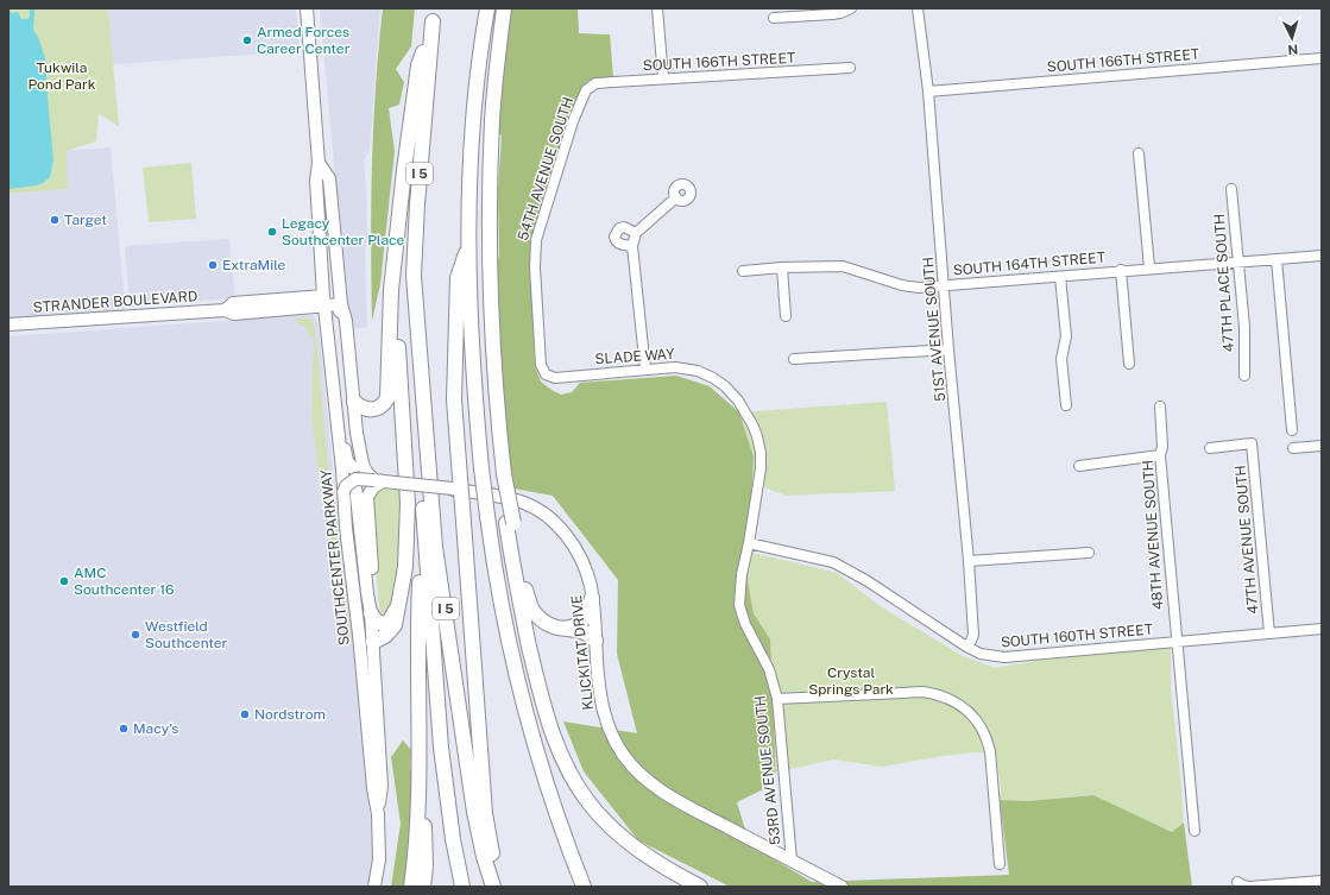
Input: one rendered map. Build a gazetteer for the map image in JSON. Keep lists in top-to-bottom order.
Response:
{
  "streets": {
    "highway": ["I 5"],
    "main road": ["STRANDER BOULEVARD", "SOUTHCENTER PARKWAY", "KLICKITAT DRIVE"],
    "street": [
      "SOUTH 166TH STREET",
      "54TH AVENUE SOUTH",
      "SOUTH 164TH STREET",
      "47TH PLACE SOUTH",
      "51ST AVENUE SOUTH",
      "SLADE WAY",
      "48TH AVENUE SOUTH",
      "47TH AVENUE SOUTH",
      "SOUTH 160TH STREET",
      "53RD AVENUE SOUTH"
    ]
  },
  "crossings": [
    ["SOUTH 166TH STREET", "54TH AVENUE SOUTH"],
    ["SOUTH 166TH STREET", "51ST AVENUE SOUTH"],
    ["54TH AVENUE SOUTH", "SLADE WAY"],
    ["SOUTH 164TH STREET", "47TH PLACE SOUTH"],
    ["SOUTH 164TH STREET", "51ST AVENUE SOUTH"],
    ["STRANDER BOULEVARD", "SOUTHCENTER PARKWAY"],
    ["51ST AVENUE SOUTH", "SOUTH 160TH STREET"],
    ["SLADE WAY", "SOUTH 160TH STREET"],
    ["SLADE WAY", "53RD AVENUE SOUTH"],
    ["48TH AVENUE SOUTH", "SOUTH 160TH STREET"],
    ["47TH AVENUE SOUTH", "SOUTH 160TH STREET"],
    ["SOUTHCENTER PARKWAY", "KLICKITAT DRIVE"],
    ["SOUTH 160TH STREET", "53RD AVENUE SOUTH"],
    ["KLICKITAT DRIVE", "53RD AVENUE SOUTH"]
  ],
  "parks": ["Tukwila Pond Park", "Crystal Springs Park"],
  "places": [
    "Armed Forces Career Center",
    "Target",
    "Legacy Southcenter Place",
    "ExtraMile",
    "AMC Southcenter 16",
    "Westfield Southcenter",
    "Nordstrom",
    "Macy's"
  ],
  "north": "bottom"
}
